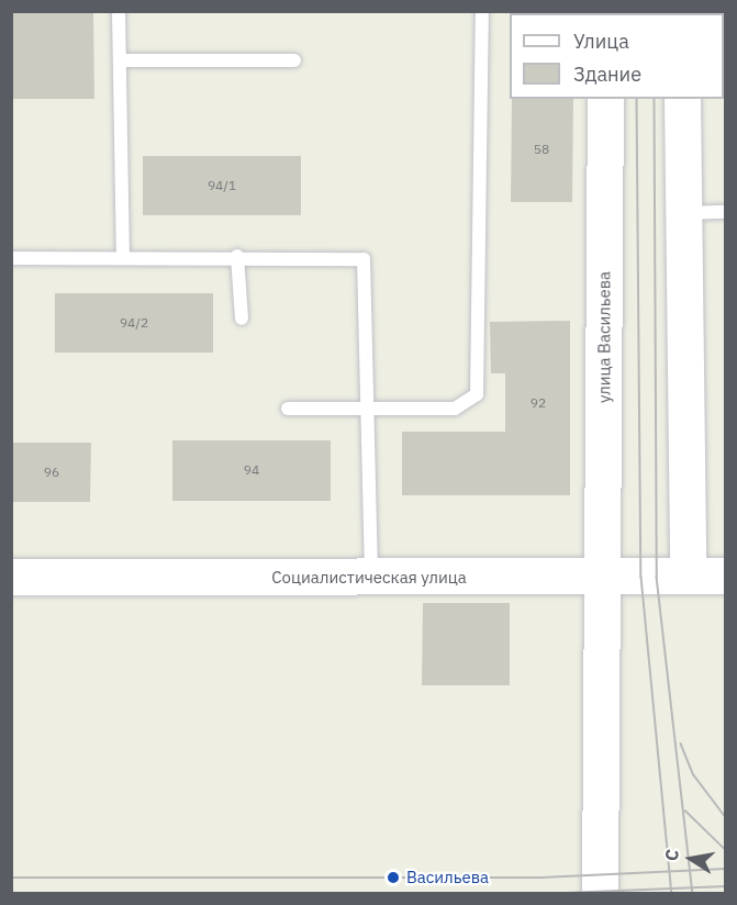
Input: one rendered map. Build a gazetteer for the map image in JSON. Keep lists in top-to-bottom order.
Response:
{
  "streets": {
    "main road": ["улица Васильева", "Социалистическая улица"]
  },
  "crossings": [
    ["улица Васильева", "Социалистическая улица"]
  ],
  "places": ["Васильева"],
  "house_numbers": [
    "58",
    "94/1",
    "94/2",
    "92",
    "94",
    "96"
  ],
  "legend": ["Улица", "Здание"],
  "north": "left"
}
